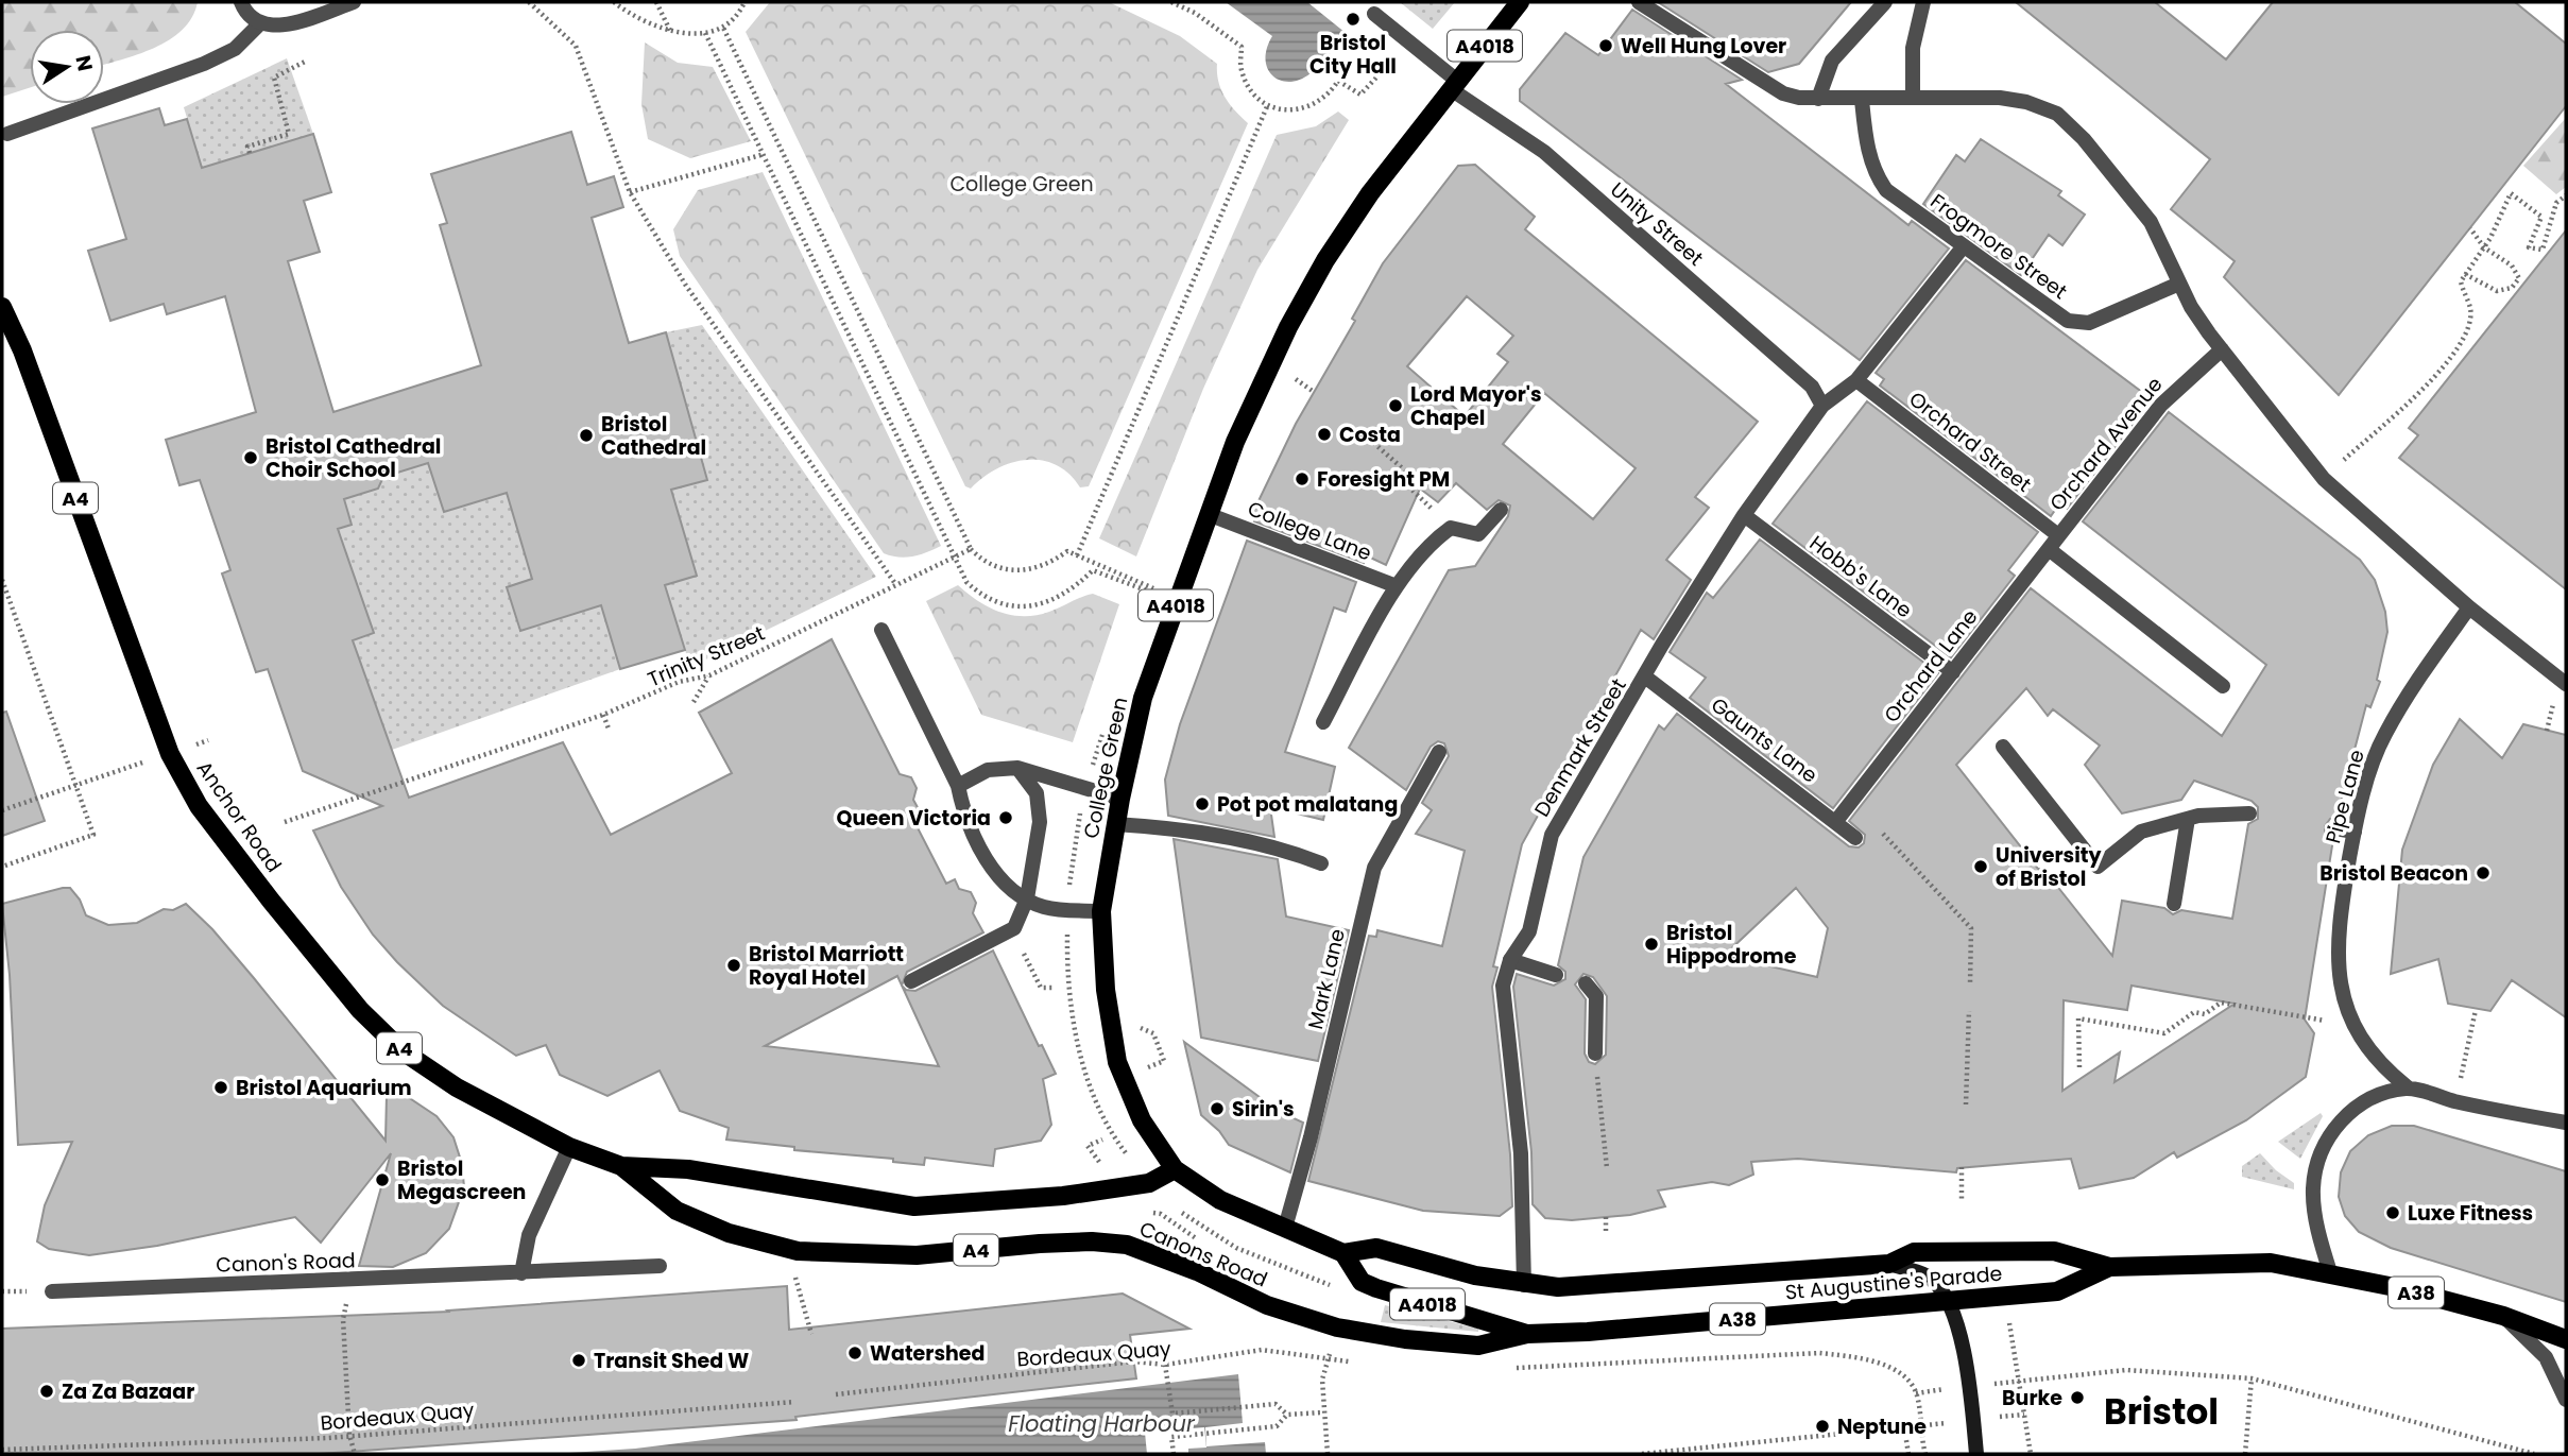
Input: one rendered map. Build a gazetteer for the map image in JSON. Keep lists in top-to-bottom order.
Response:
{
  "streets": {
    "main road": [
      "A4018",
      "A4",
      "College Green",
      "Anchor Road",
      "Canons Road",
      "St Augustine's Parade",
      "A38"
    ],
    "street": [
      "Unity Street",
      "Frogmore Street",
      "Orchard Street",
      "Orchard Avenue",
      "College Lane",
      "Hobb's Lane",
      "Orchard Lane",
      "Gaunts Lane",
      "Denmark Street",
      "Pipe Lane",
      "Mark Lane",
      "Canon's Road"
    ],
    "path": ["Trinity Street", "Bordeaux Quay"]
  },
  "crossings": [
    ["A4018", "Unity Street"],
    ["A4018", "College Green"],
    ["A4018", "Mark Lane"],
    ["A4018", "St Augustine's Parade"],
    ["Unity Street", "Denmark Street"],
    ["Unity Street", "College Green"],
    ["Frogmore Street", "Denmark Street"],
    ["Orchard Street", "Orchard Avenue"],
    ["Orchard Street", "Orchard Lane"],
    ["Orchard Street", "Denmark Street"],
    ["Orchard Avenue", "Orchard Lane"],
    ["A4", "College Green"],
    ["A4", "Canons Road"],
    ["College Lane", "College Green"],
    ["Hobb's Lane", "Orchard Lane"],
    ["Hobb's Lane", "Denmark Street"],
    ["Orchard Lane", "Gaunts Lane"],
    ["Gaunts Lane", "Denmark Street"],
    ["Denmark Street", "St Augustine's Parade"],
    ["College Green", "Mark Lane"],
    ["Anchor Road", "Canons Road"],
    ["Canons Road", "St Augustine's Parade"],
    ["St Augustine's Parade", "A38"]
  ],
  "districts": ["Bristol"],
  "water": ["Floating Harbour"],
  "parks": ["College Green"],
  "places": [
    "Bristol City Hall",
    "Well Hung Lover",
    "Lord Mayor's Chapel",
    "Costa",
    "Bristol Cathedral",
    "Bristol Cathedral Choir School",
    "Foresight PM",
    "Pot pot malatang",
    "Queen Victoria",
    "University of Bristol",
    "Bristol Beacon",
    "Bristol Hippodrome",
    "Bristol Marriott Royal Hotel",
    "Bristol Aquarium",
    "Sirin's",
    "Bristol Megascreen",
    "Luxe Fitness",
    "Watershed",
    "Transit Shed W",
    "Za Za Bazaar",
    "Burke",
    "Neptune"
  ],
  "north": "right"
}
